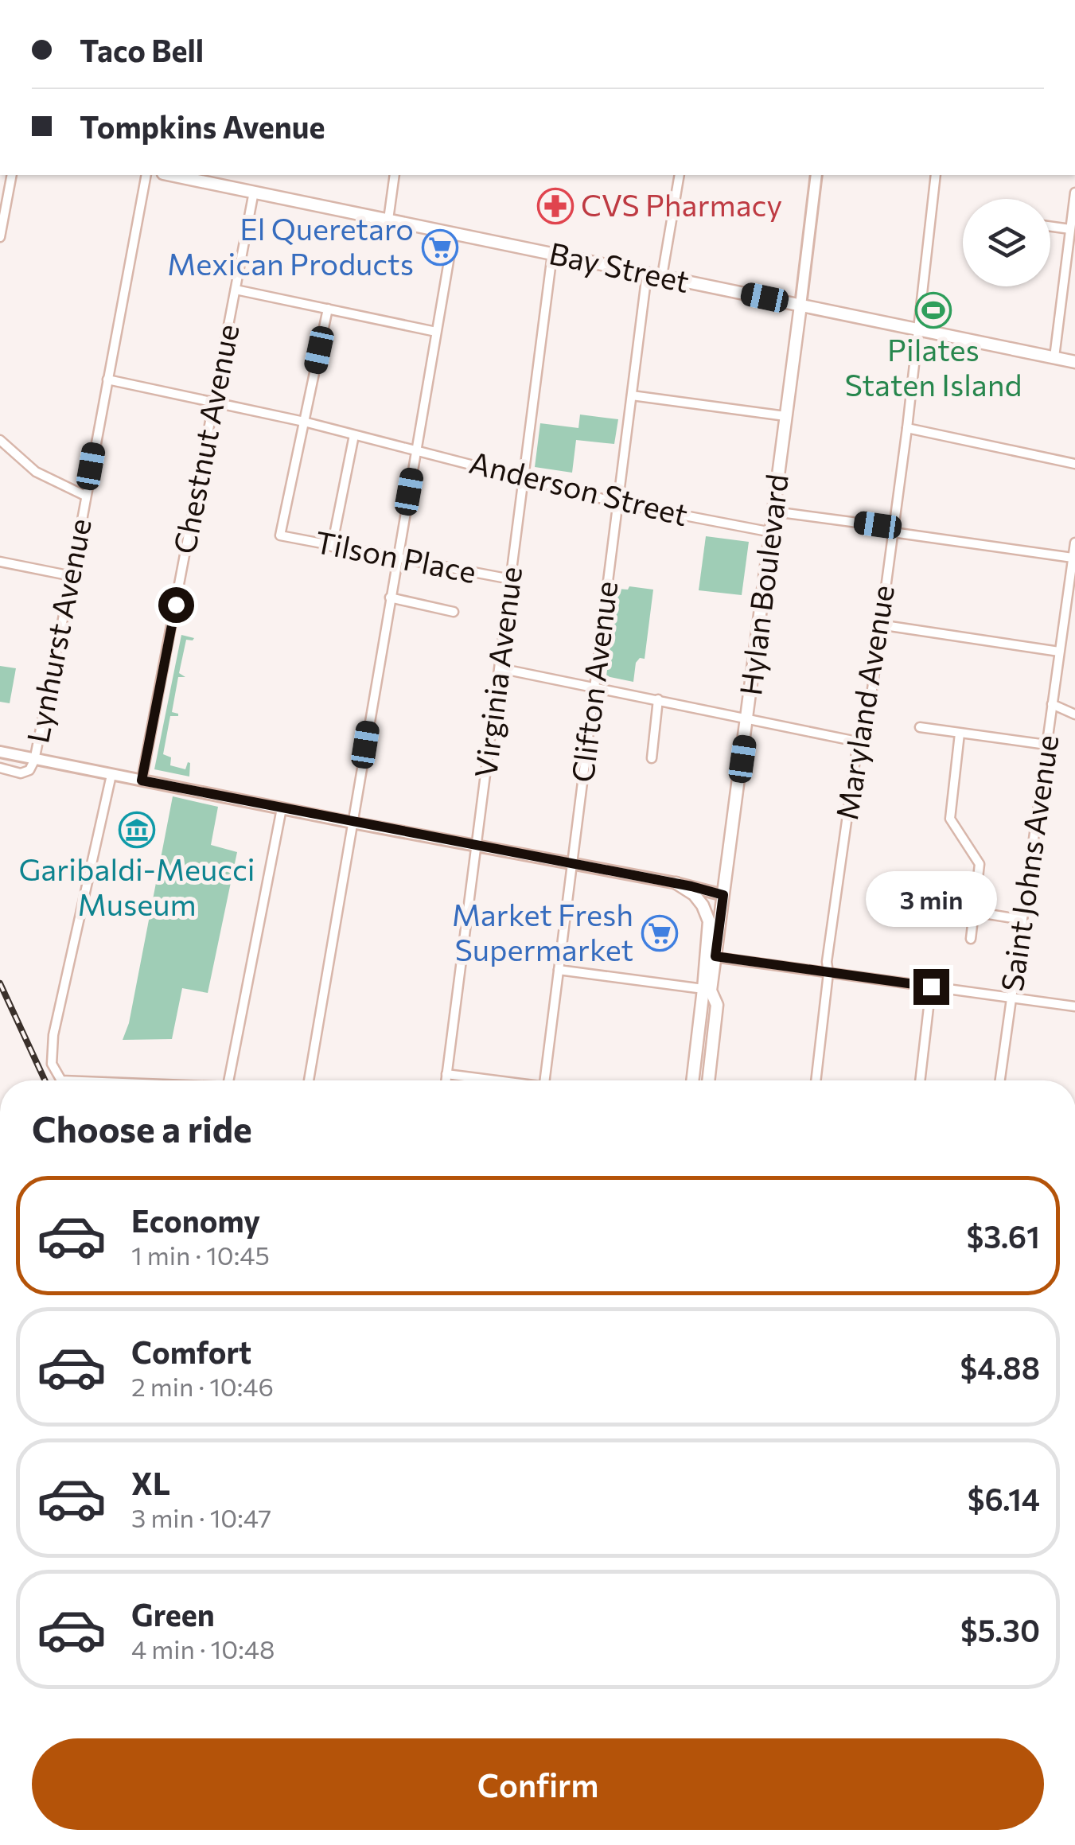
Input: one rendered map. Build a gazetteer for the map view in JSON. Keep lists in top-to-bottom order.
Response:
{
  "streets": {
    "main road": ["Bay Street", "Hylan Boulevard"],
    "street": [
      "Chestnut Avenue",
      "Anderson Street",
      "Tilson Place",
      "Lynhurst Avenue",
      "Virginia Avenue",
      "Clifton Avenue",
      "Maryland Avenue",
      "Saint Johns Avenue"
    ]
  },
  "crossings": [
    ["Bay Street", "Chestnut Avenue"],
    ["Bay Street", "Hylan Boulevard"],
    ["Bay Street", "Virginia Avenue"],
    ["Bay Street", "Clifton Avenue"],
    ["Bay Street", "Maryland Avenue"],
    ["Chestnut Avenue", "Anderson Street"],
    ["Anderson Street", "Tilson Place"],
    ["Anderson Street", "Hylan Boulevard"],
    ["Anderson Street", "Lynhurst Avenue"],
    ["Anderson Street", "Virginia Avenue"],
    ["Anderson Street", "Clifton Avenue"],
    ["Tilson Place", "Virginia Avenue"]
  ],
  "places": {
    "pharmacy": ["CVS Pharmacy"],
    "supermarket": ["El Queretaro Mexican Products", "Market Fresh Supermarket"],
    "sports": ["Pilates Staten Island"],
    "museum": ["Garibaldi-Meucci Museum"]
  },
  "page": {
    "banner": ["Taco Bell", "Tompkins Avenue"],
    "bubble": "3 min",
    "heading": "Choose a ride",
    "list": [
      {
        "name": "Economy",
        "note": "1 min · 10:45",
        "value": "$3.61"
      },
      {
        "name": "Comfort",
        "note": "2 min · 10:46",
        "value": "$4.88"
      },
      {
        "name": "XL",
        "note": "3 min · 10:47",
        "value": "$6.14"
      },
      {
        "name": "Green",
        "note": "4 min · 10:48",
        "value": "$5.30"
      }
    ],
    "buttons": "Confirm"
  }
}
